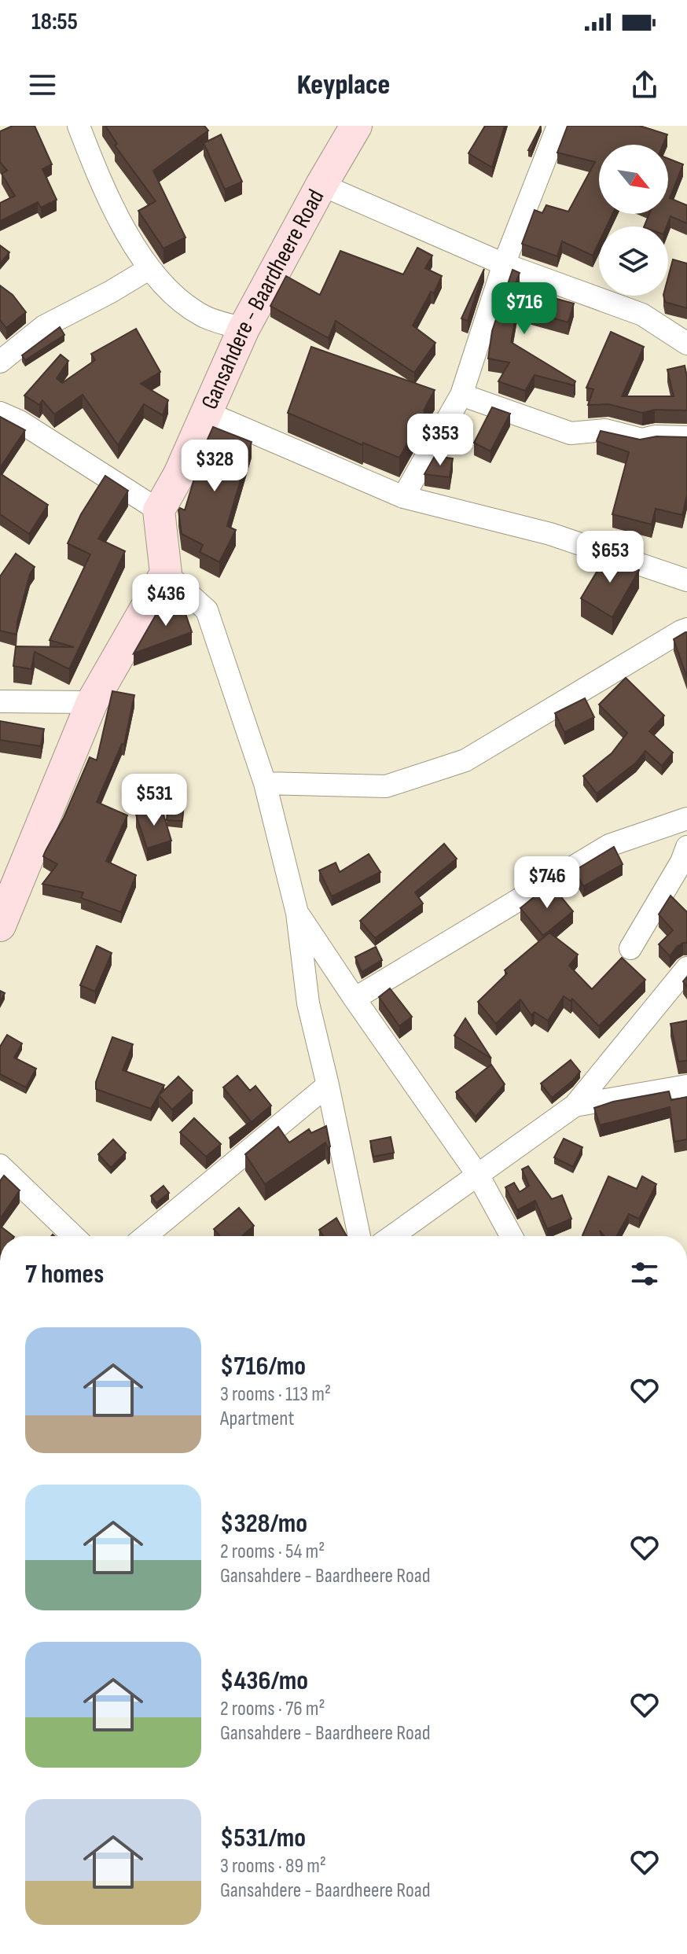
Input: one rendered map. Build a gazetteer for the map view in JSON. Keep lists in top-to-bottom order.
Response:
{
  "streets": {
    "main road": ["Gansahdere - Baardheere Road"]
  },
  "north": "bottom right",
  "page": {
    "status": "18:55",
    "header": "Keyplace",
    "price": [
      "$716",
      "$353",
      "$328",
      "$653",
      "$436",
      "$531",
      "$746"
    ],
    "heading": "7 homes",
    "list": [
      {
        "name": "$716/mo",
        "note": "3 rooms · 113 m² · Apartment"
      },
      {
        "name": "$328/mo",
        "note": "2 rooms · 54 m² · Gansahdere - Baardheere Road"
      },
      {
        "name": "$436/mo",
        "note": "2 rooms · 76 m² · Gansahdere - Baardheere Road"
      },
      {
        "name": "$531/mo",
        "note": "3 rooms · 89 m² · Gansahdere - Baardheere Road"
      }
    ]
  }
}
